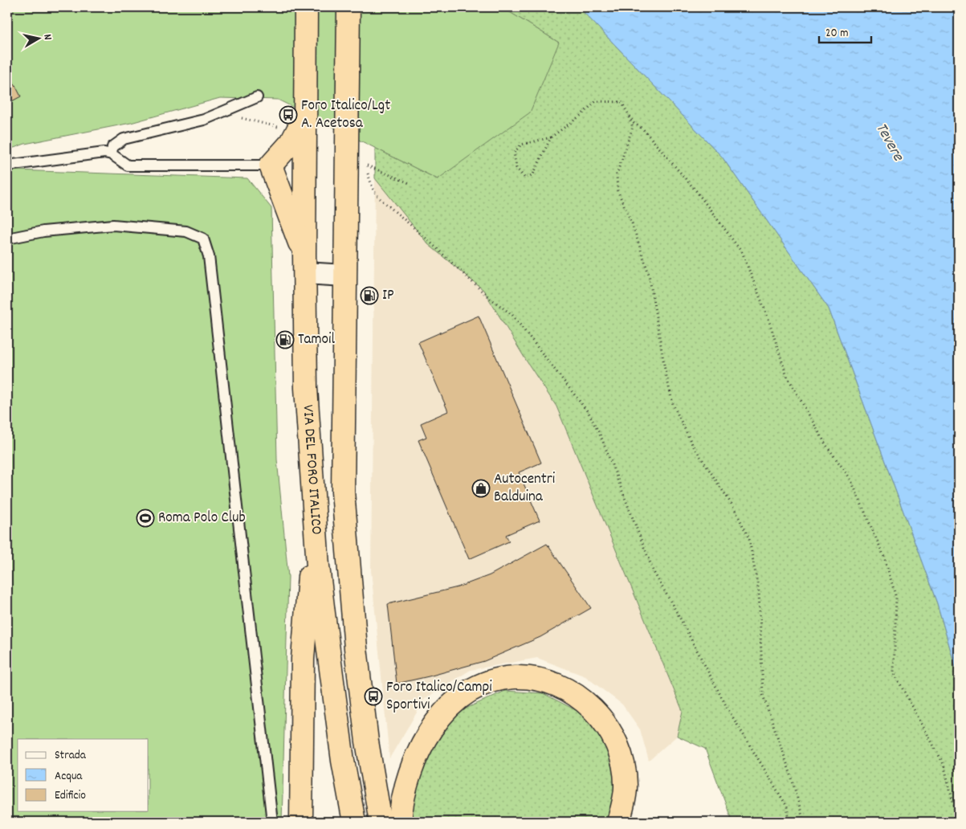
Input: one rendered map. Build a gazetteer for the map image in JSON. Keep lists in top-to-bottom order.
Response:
{
  "streets": {
    "highway": ["VIA DEL FORO ITALICO"]
  },
  "water": ["Tevere"],
  "places": {
    "bus stop": ["Foro Italico/Lgt A. Acetosa", "Foro Italico/Campi Sportivi"],
    "fuel station": ["IP", "Tamoil"],
    "shop": ["Autocentri Balduina"],
    "sports": ["Roma Polo Club"]
  },
  "legend": ["Strada", "Acqua", "Edificio"],
  "scale_bar": "20 m",
  "north": "right"
}
